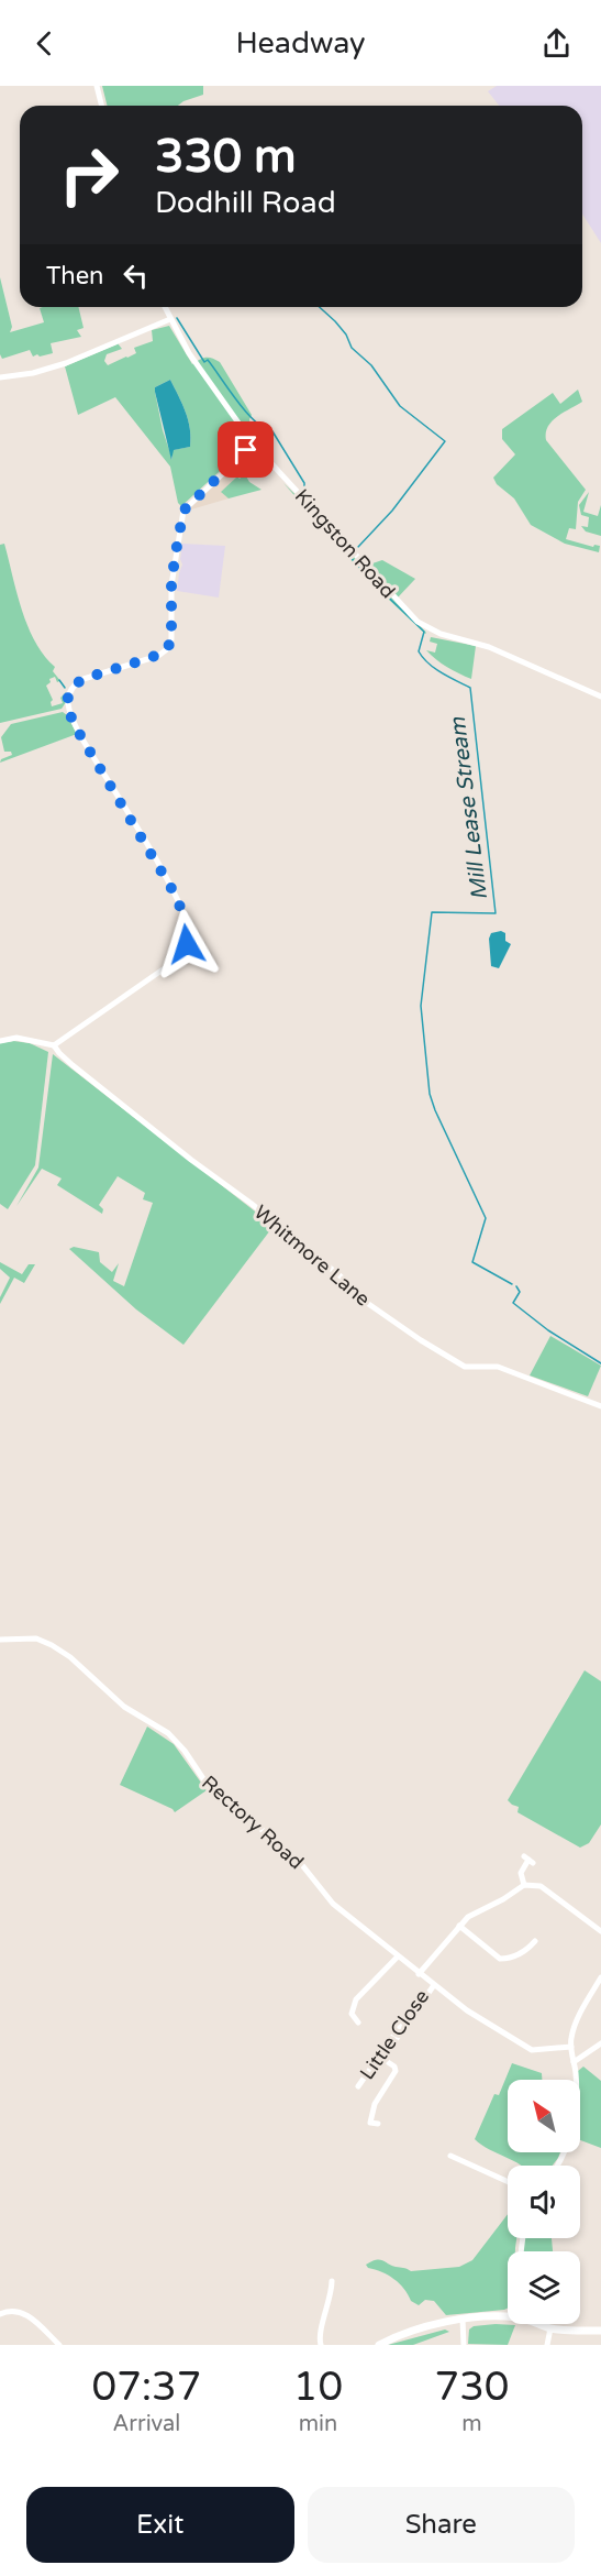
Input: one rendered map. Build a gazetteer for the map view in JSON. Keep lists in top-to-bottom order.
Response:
{
  "streets": {
    "street": [
      "Kingston Road",
      "Whitmore Lane",
      "Rectory Road",
      "Little Close"
    ]
  },
  "crossings": [
    ["Rectory Road", "Little Close"]
  ],
  "water": ["Mill Lease Stream"],
  "north": "top left",
  "page": {
    "header": "Headway",
    "turn": ["330 m", "Dodhill Road"],
    "then": "Then",
    "eta": [
      "07:37",
      "Arrival",
      "10",
      "min",
      "730",
      "m"
    ],
    "buttons": ["Exit", "Share"]
  }
}
